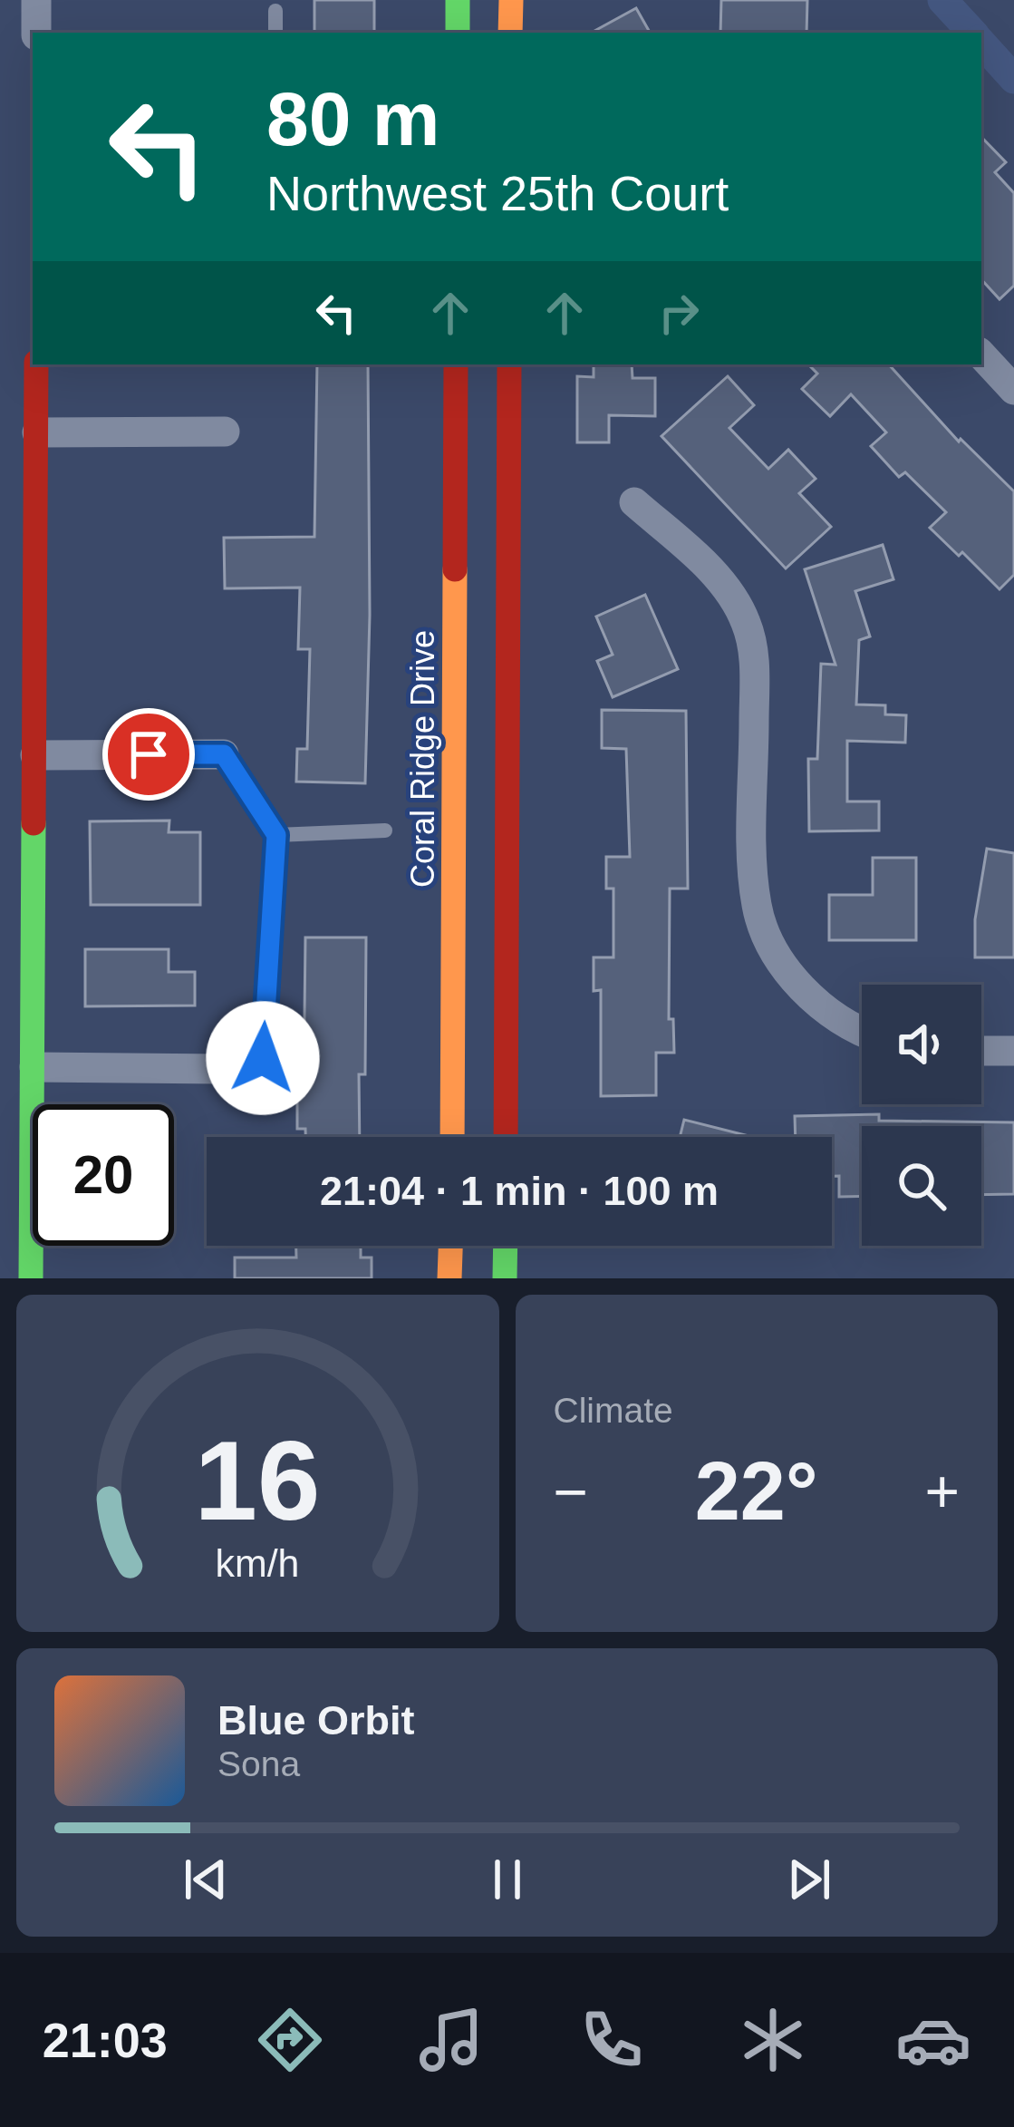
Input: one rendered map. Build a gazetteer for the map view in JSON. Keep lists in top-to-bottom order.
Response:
{
  "streets": {
    "main road": ["Coral Ridge Drive"]
  },
  "page": {
    "turn": ["80 m", "Northwest 25th Court"],
    "limit": "20",
    "trip": "21:04 · 1 min · 100 m",
    "tile": "Climate",
    "heat": ["−", "22°", "+"],
    "song": ["Blue Orbit", "Sona"],
    "tabs": "21:03",
    "gauge": ["16", "km/h"]
  }
}
